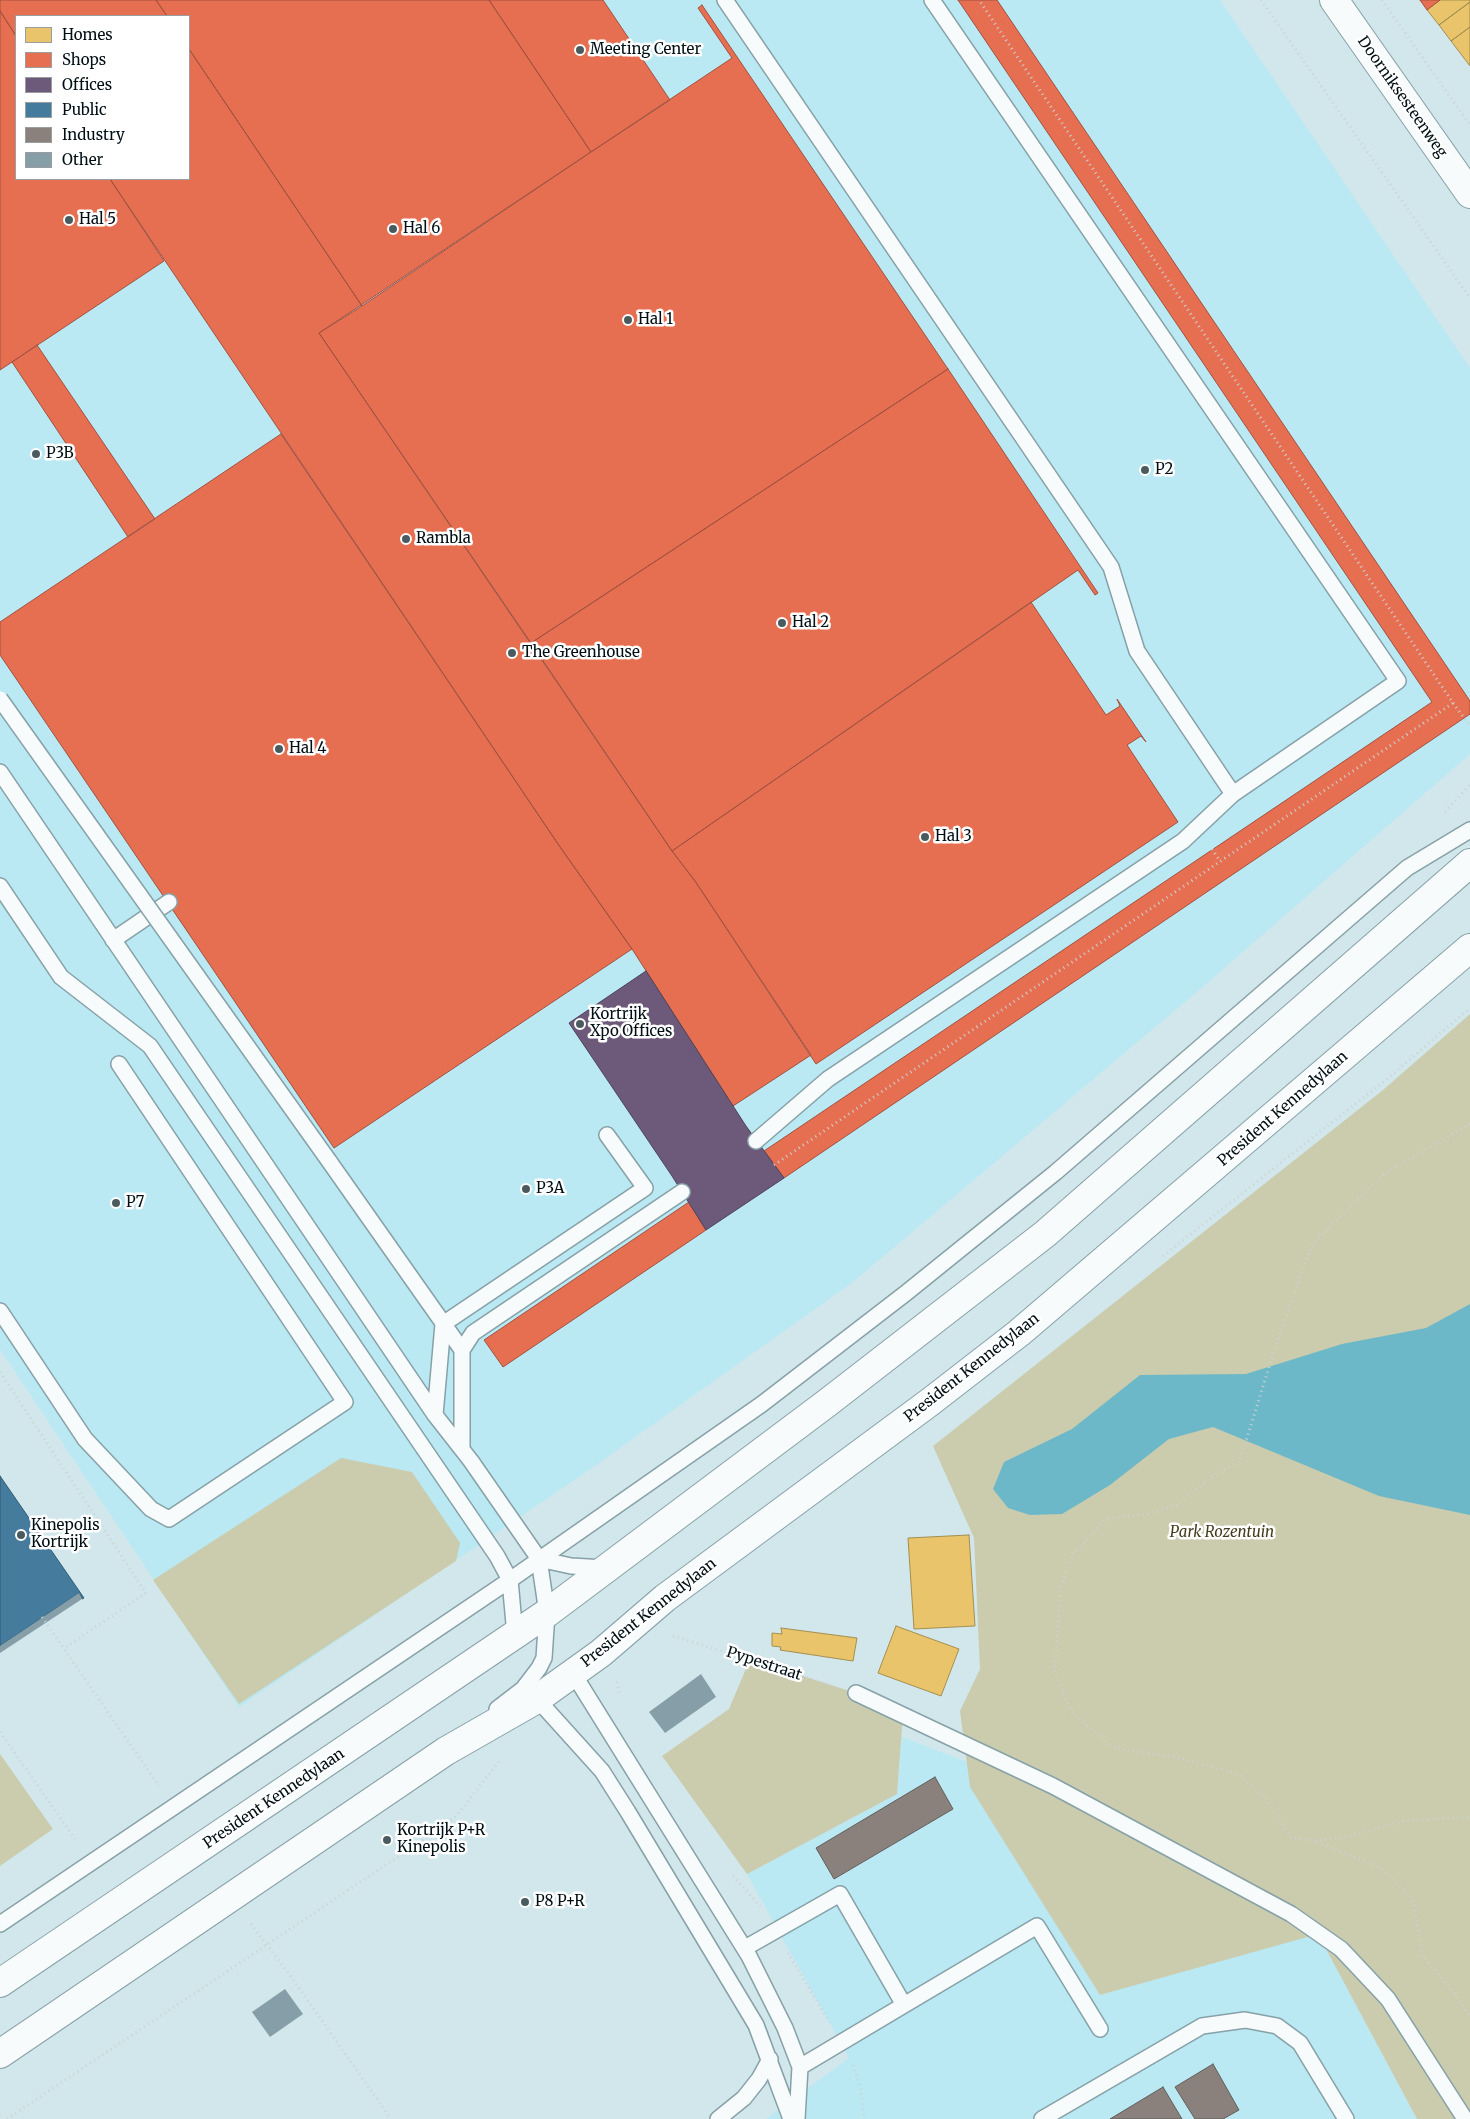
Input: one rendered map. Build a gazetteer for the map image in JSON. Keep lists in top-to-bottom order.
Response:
{
  "streets": {
    "main road": ["Doorniksesteenweg", "President Kennedylaan"],
    "path": ["Pypestraat"]
  },
  "parks": ["Park Rozentuin"],
  "places": [
    "Meeting Center",
    "Hal 5",
    "Hal 6",
    "Hal 1",
    "P3B",
    "P2",
    "Rambla",
    "Hal 2",
    "The Greenhouse",
    "Hal 4",
    "Hal 3",
    "Kortrijk Xpo Offices",
    "P3A",
    "P7",
    "Kinepolis Kortrijk",
    "Kortrijk P+R Kinepolis",
    "P8 P+R"
  ],
  "legend": [
    "Homes",
    "Shops",
    "Offices",
    "Public",
    "Industry",
    "Other"
  ]
}
